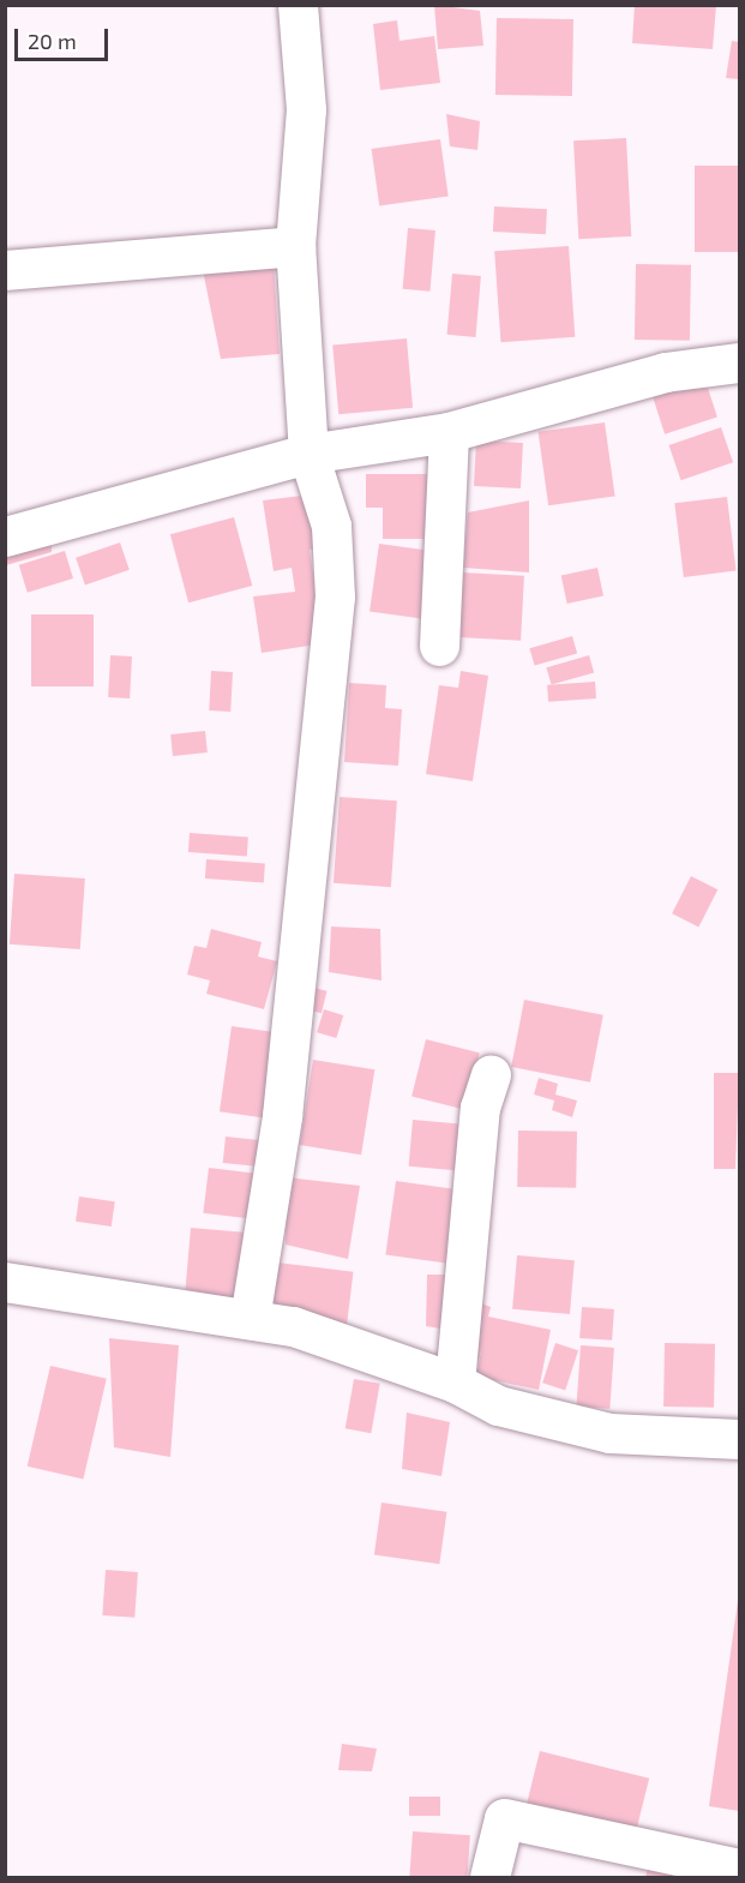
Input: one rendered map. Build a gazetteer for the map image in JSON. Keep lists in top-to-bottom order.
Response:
{
  "scale_bar": "20 m"
}
